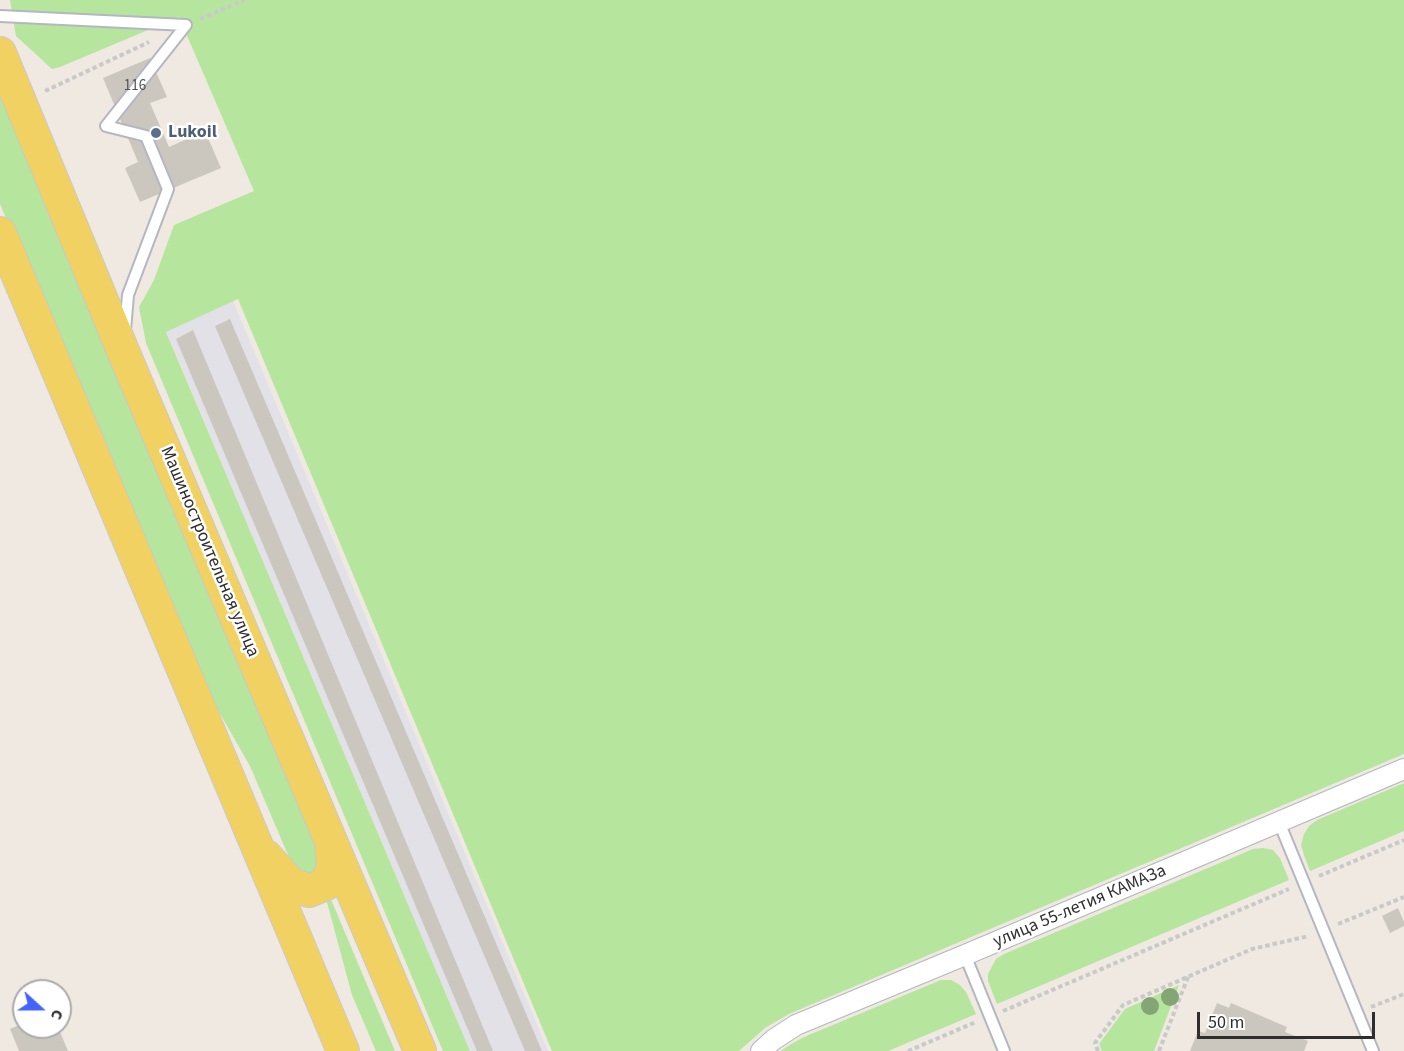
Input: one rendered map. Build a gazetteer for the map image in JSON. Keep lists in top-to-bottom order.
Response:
{
  "streets": {
    "main road": ["Машиностроительная улица"],
    "street": ["улица 55-летия КАМАЗа"]
  },
  "places": ["Lukoil"],
  "house_numbers": ["116"],
  "scale_bar": "50 m",
  "north": "right"
}
